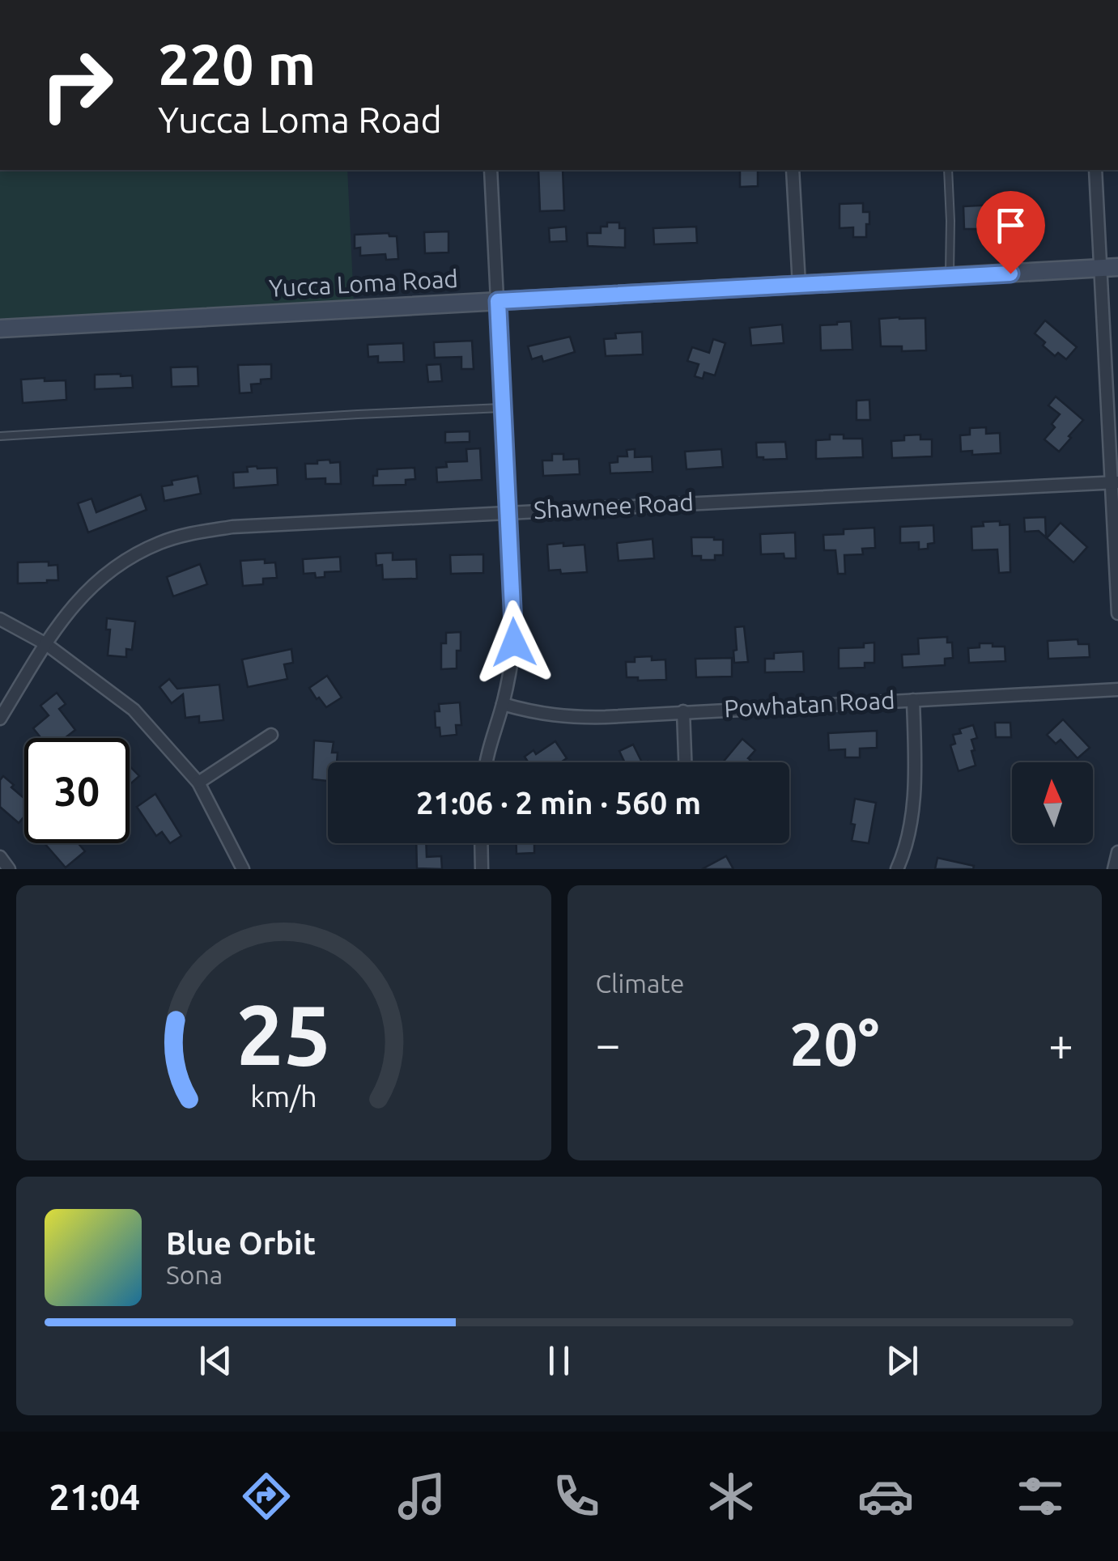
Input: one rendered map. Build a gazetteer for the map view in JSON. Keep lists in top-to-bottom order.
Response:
{
  "streets": {
    "main road": ["Yucca Loma Road"],
    "street": ["Shawnee Road", "Powhatan Road"]
  },
  "north": "top",
  "page": {
    "turn": ["220 m", "Yucca Loma Road"],
    "limit": "30",
    "trip": "21:06 · 2 min · 560 m",
    "tile": "Climate",
    "heat": ["−", "20°", "+"],
    "song": ["Blue Orbit", "Sona"],
    "tabs": "21:04",
    "gauge": ["25", "km/h"]
  }
}
